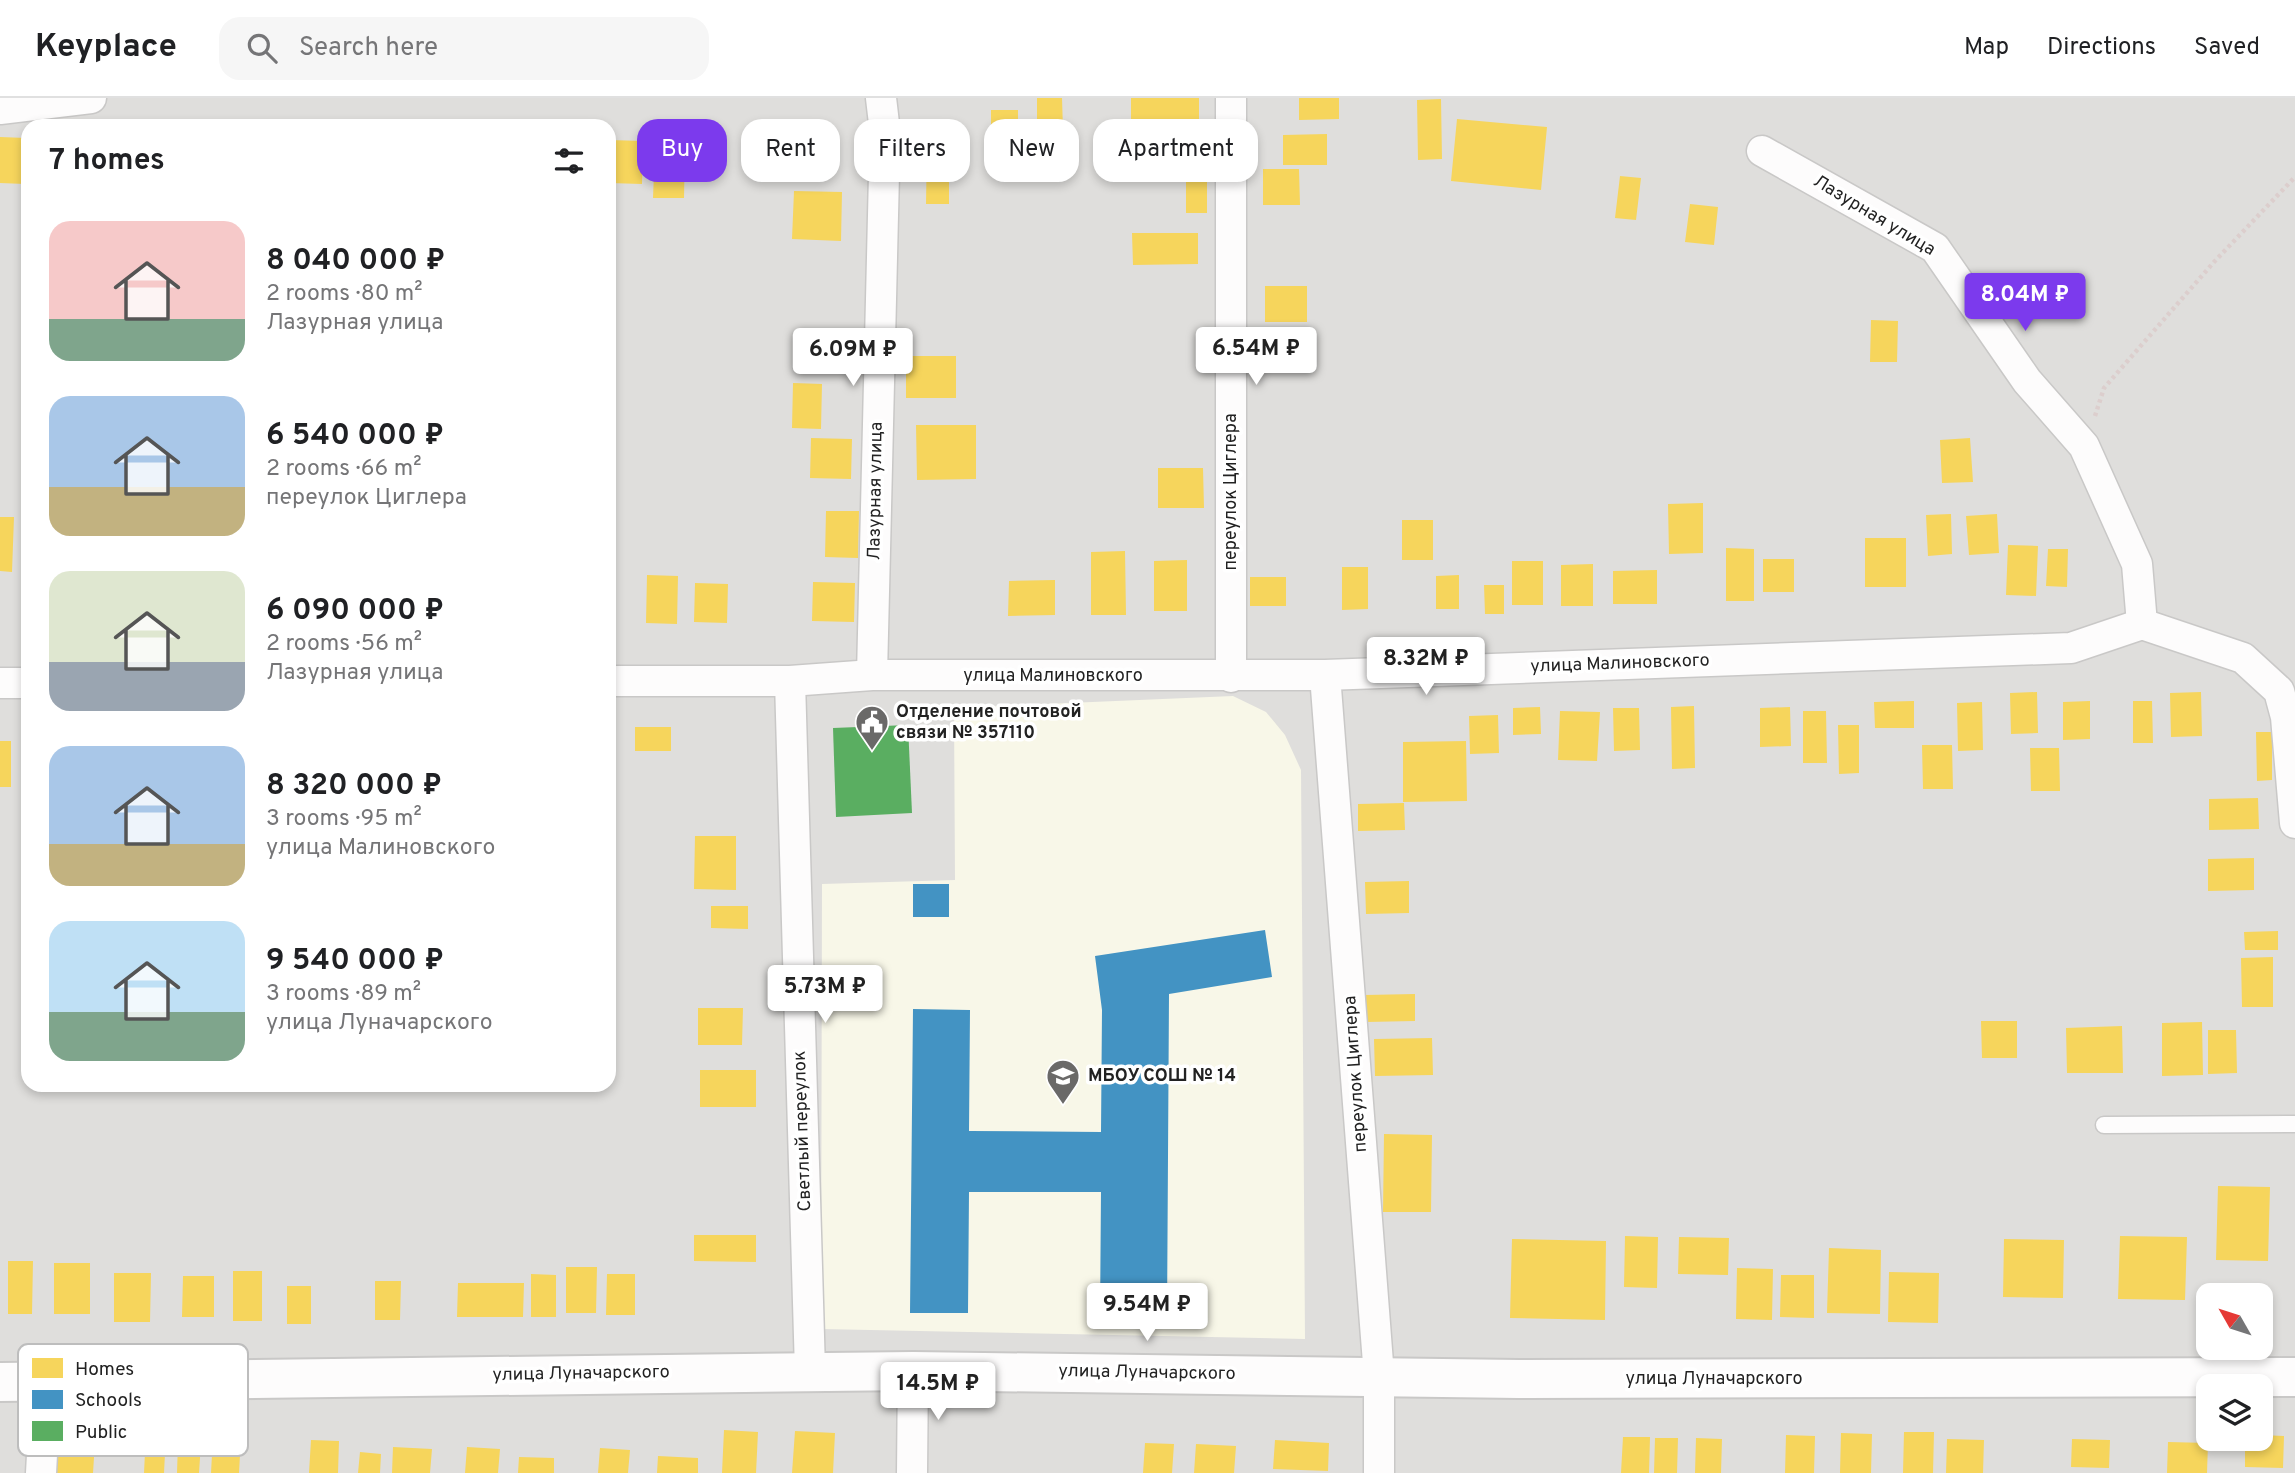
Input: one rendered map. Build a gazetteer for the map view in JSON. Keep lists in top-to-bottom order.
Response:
{
  "streets": {
    "street": [
      "Лазурная улица",
      "переулок Циглера",
      "улица Малиновского",
      "Светлый переулок",
      "улица Луначарского"
    ]
  },
  "crossings": [
    ["Лазурная улица", "улица Малиновского"],
    ["переулок Циглера", "улица Малиновского"],
    ["переулок Циглера", "улица Луначарского"],
    ["улица Малиновского", "Светлый переулок"],
    ["Светлый переулок", "улица Луначарского"]
  ],
  "places": {
    "public building": ["Отделение почтовой связи № 357110"],
    "school or university": ["МБОУ СОШ № 14"]
  },
  "legend": ["Homes", "Schools", "Public"],
  "north": "top left",
  "page": {
    "header": "Keyplace",
    "search": "Search here",
    "nav": ["Map", "Directions", "Saved"],
    "chip": [
      "Buy",
      "Rent",
      "Filters",
      "New",
      "Apartment"
    ],
    "heading": "7 homes",
    "list": [
      {
        "name": "8 040 000 ₽",
        "note": "2 rooms · 80 m² · Лазурная улица"
      },
      {
        "name": "6 540 000 ₽",
        "note": "2 rooms · 66 m² · переулок Циглера"
      },
      {
        "name": "6 090 000 ₽",
        "note": "2 rooms · 56 m² · Лазурная улица"
      },
      {
        "name": "8 320 000 ₽",
        "note": "3 rooms · 95 m² · улица Малиновского"
      },
      {
        "name": "9 540 000 ₽",
        "note": "3 rooms · 89 m² · улица Луначарского"
      }
    ],
    "price": [
      "8.04M ₽",
      "6.54M ₽",
      "6.09M ₽",
      "8.32M ₽",
      "5.73M ₽",
      "9.54M ₽",
      "14.5M ₽"
    ]
  }
}
